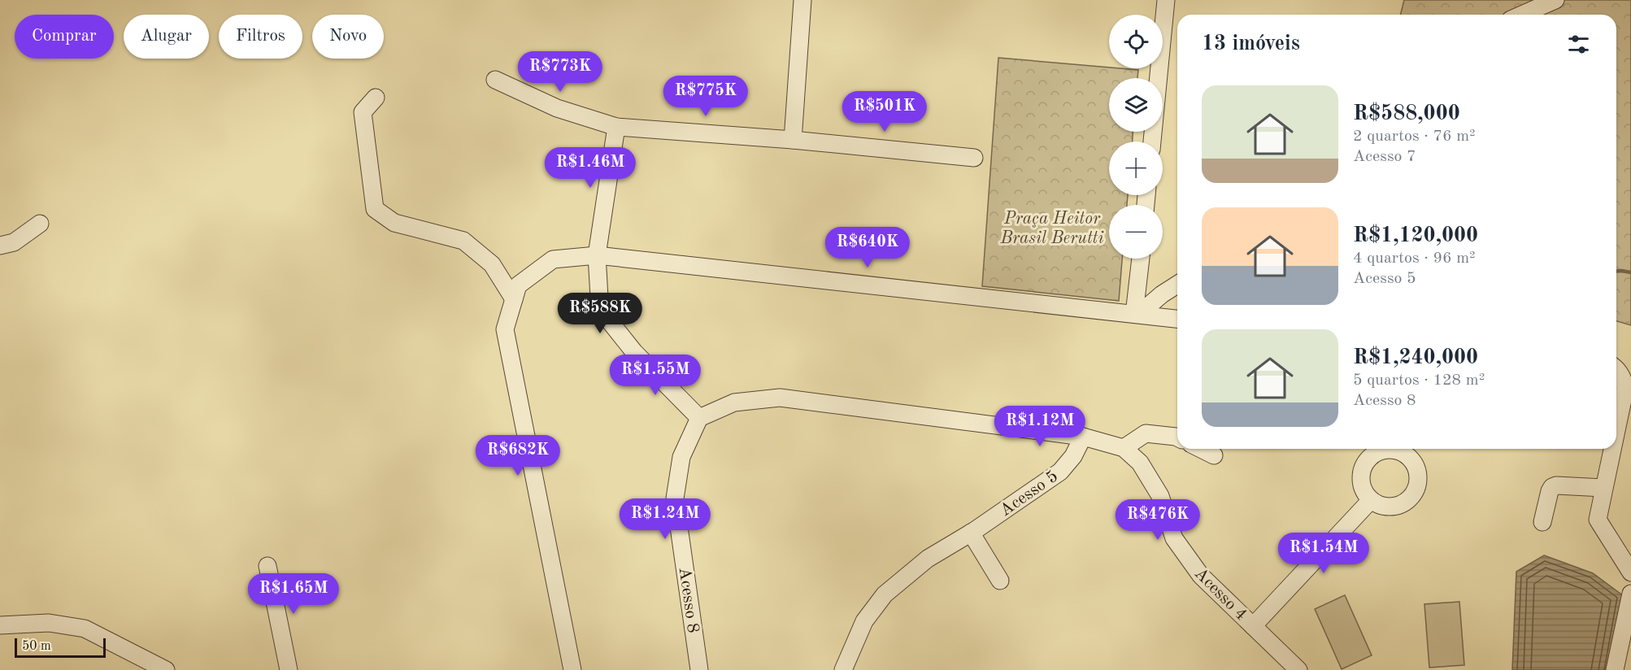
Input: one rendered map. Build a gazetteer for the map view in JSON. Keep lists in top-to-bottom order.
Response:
{
  "streets": {
    "street": ["Acesso 5", "Acesso 4", "Acesso 8"]
  },
  "parks": ["Praça Heitor Brasil Berutti"],
  "scale_bar": "50 m",
  "page": {
    "map_buttons": ["+", "−"],
    "chip": [
      "Comprar",
      "Alugar",
      "Filtros",
      "Novo"
    ],
    "heading": "13 imóveis",
    "price": [
      "R$773K",
      "R$775K",
      "R$501K",
      "R$1.46M",
      "R$640K",
      "R$588K",
      "R$1.55M",
      "R$1.12M",
      "R$682K",
      "R$1.24M",
      "R$476K",
      "R$1.54M",
      "R$1.65M"
    ],
    "list": [
      {
        "name": "R$588,000",
        "note": "2 quartos · 76 m² · Acesso 7"
      },
      {
        "name": "R$1,120,000",
        "note": "4 quartos · 96 m² · Acesso 5"
      },
      {
        "name": "R$1,240,000",
        "note": "5 quartos · 128 m² · Acesso 8"
      }
    ],
    "scale": "50 m"
  }
}
